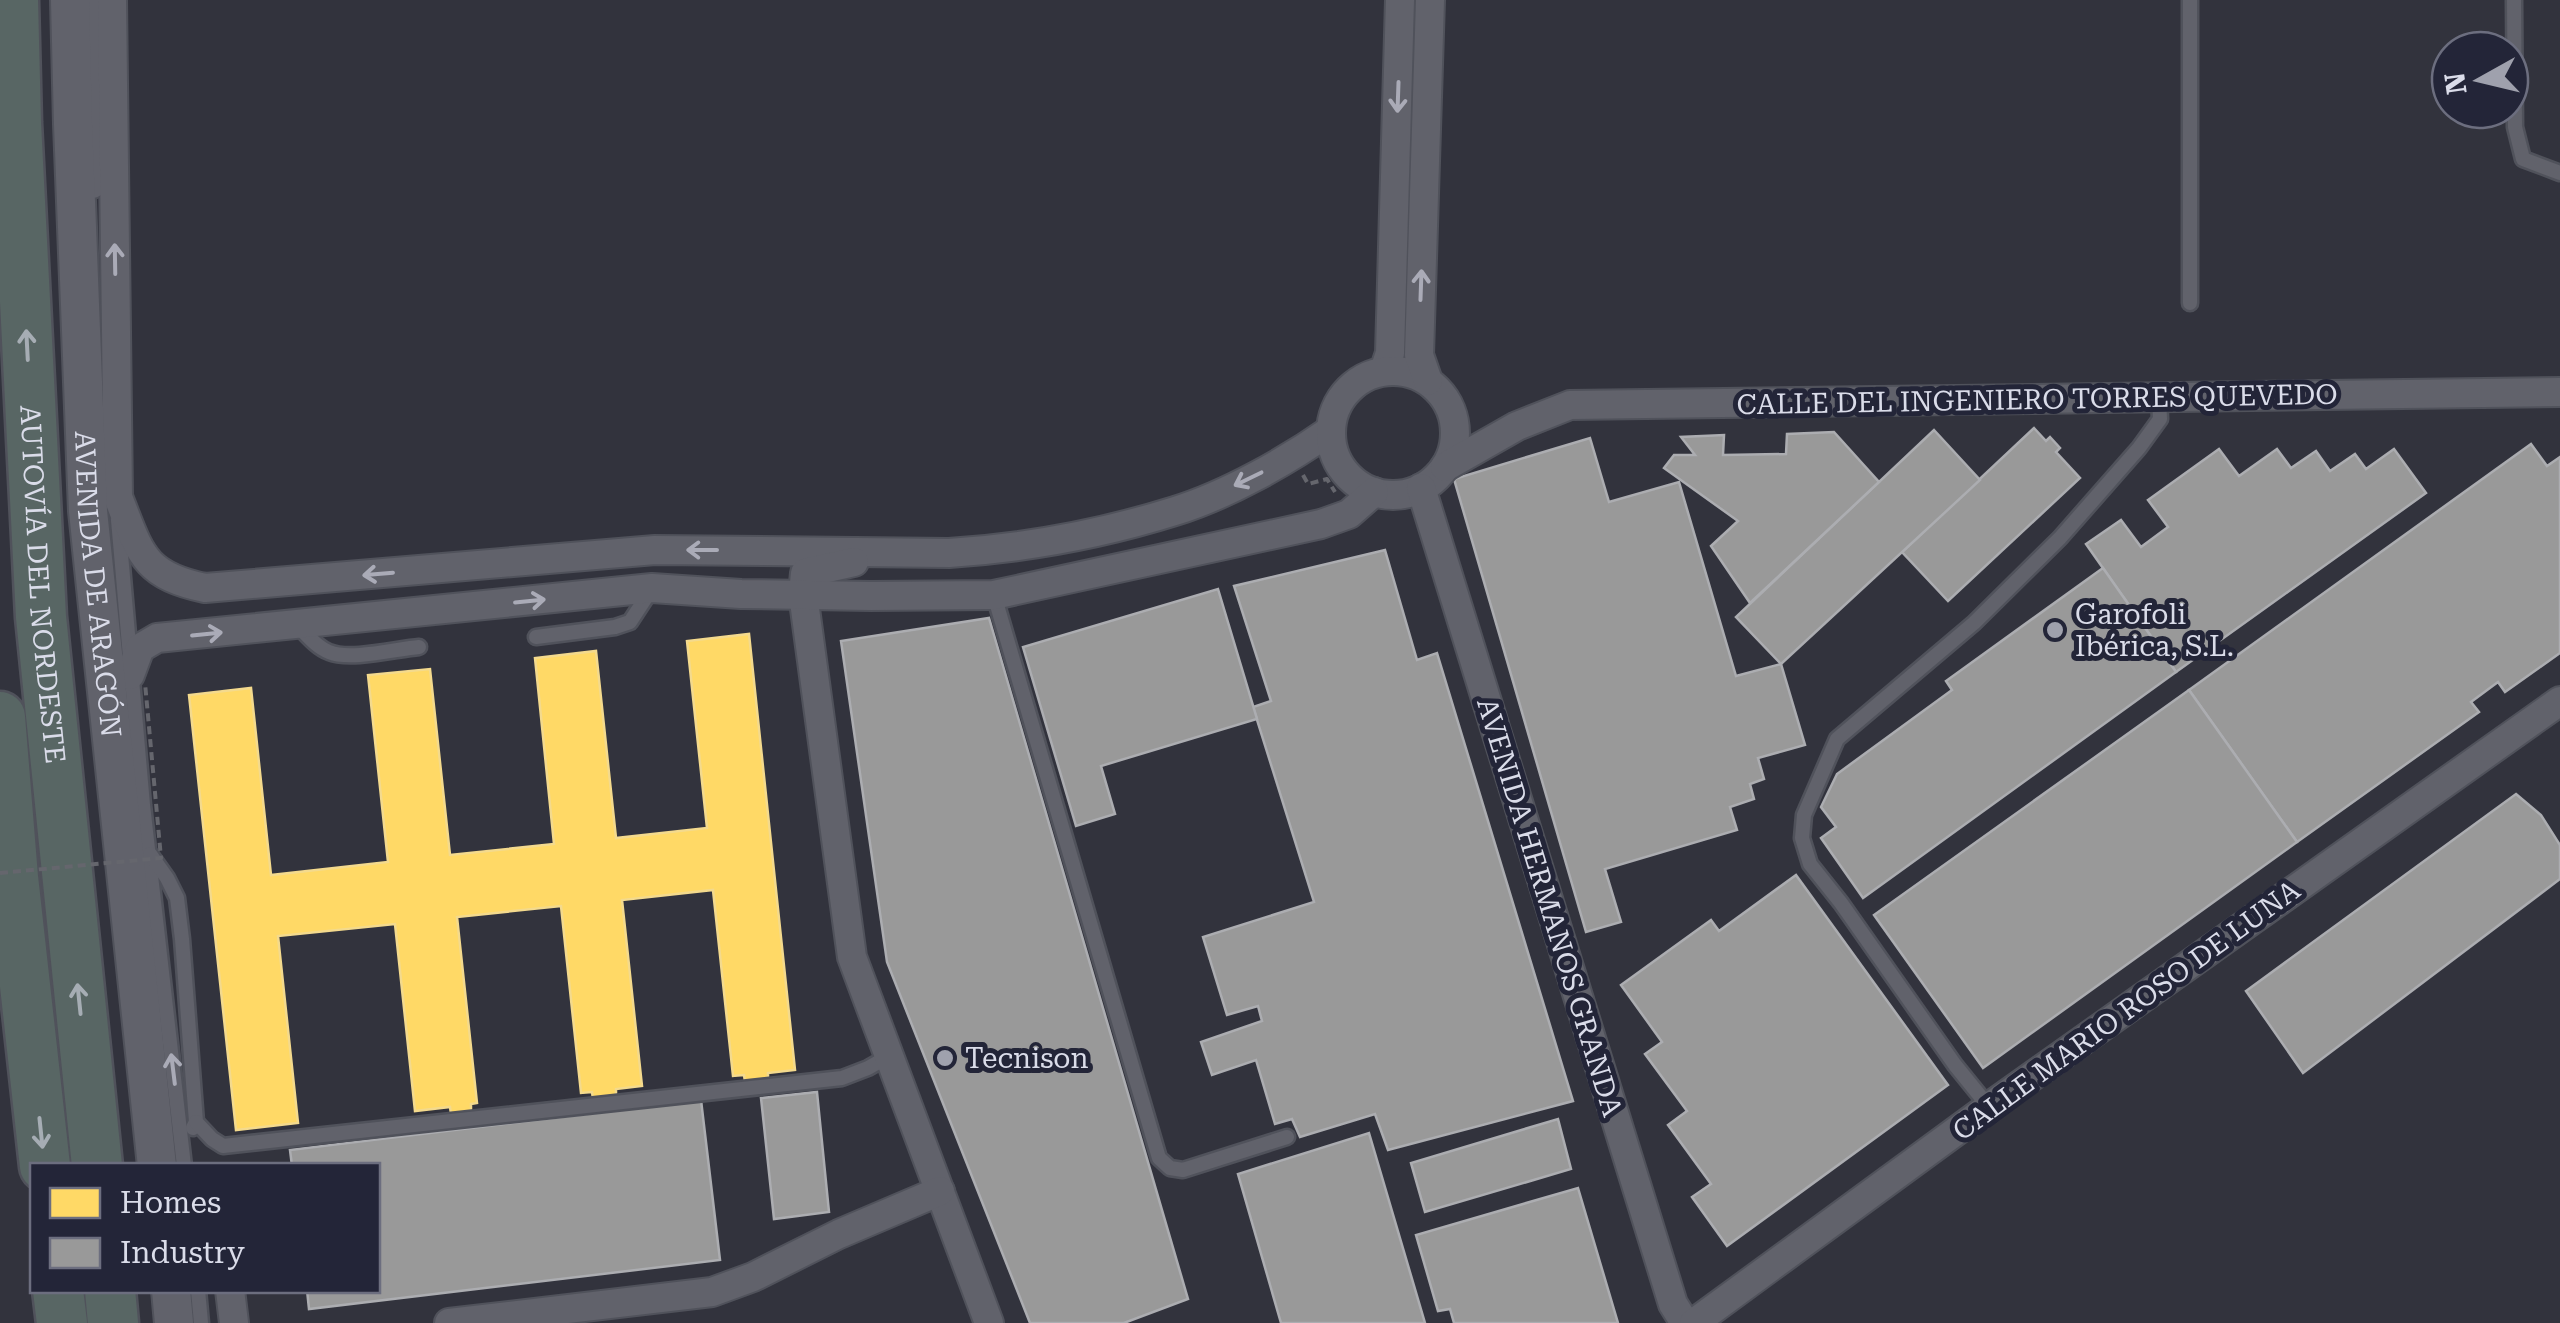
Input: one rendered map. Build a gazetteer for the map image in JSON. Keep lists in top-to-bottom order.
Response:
{
  "streets": {
    "highway": ["AUTOVÍA DEL NORDESTE"],
    "street": [
      "CALLE DEL INGENIERO TORRES QUEVEDO",
      "AVENIDA DE ARAGÓN",
      "AVENIDA HERMANOS GRANDA",
      "CALLE MARIO ROSO DE LUNA"
    ]
  },
  "crossings": [
    ["CALLE DEL INGENIERO TORRES QUEVEDO", "AVENIDA HERMANOS GRANDA"]
  ],
  "places": ["Garofoli Ibérica, S.L.", "Tecnison"],
  "legend": ["Homes", "Industry"],
  "north": "left"
}
